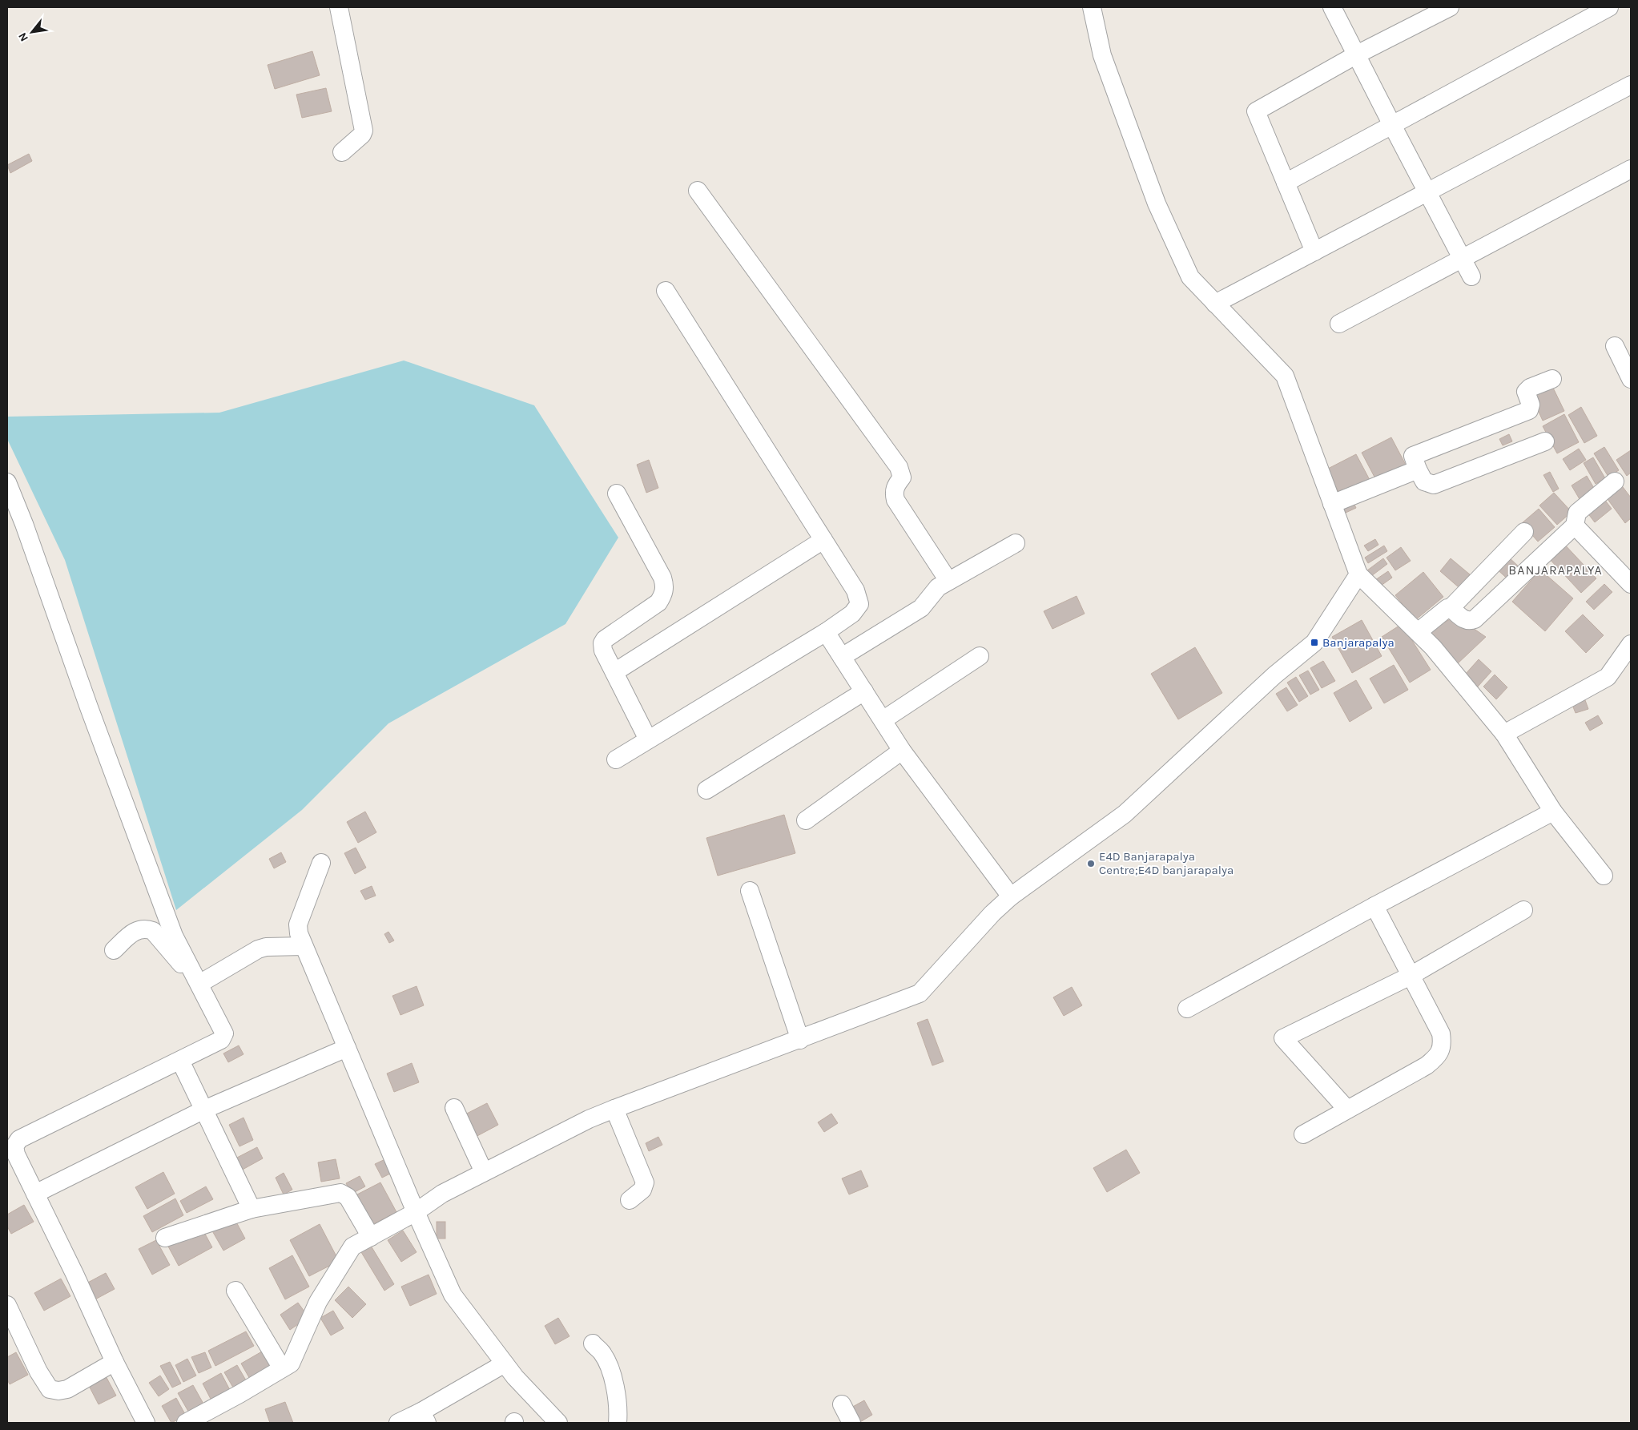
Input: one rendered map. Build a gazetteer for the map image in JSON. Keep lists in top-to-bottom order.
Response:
{
  "districts": ["BANJARAPALYA"],
  "places": {
    "transit": ["Banjarapalya"],
    "other": ["E4D Banjarapalya Centre;E4D banjarapalya"]
  },
  "north": "bottom left"
}
